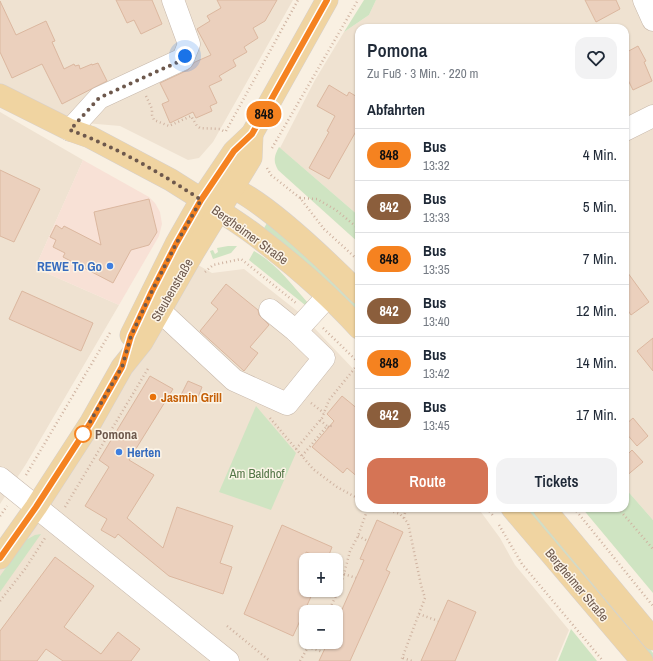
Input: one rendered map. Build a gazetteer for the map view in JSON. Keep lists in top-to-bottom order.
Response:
{
  "streets": {
    "main road": ["Bergheimer Straße", "Steubenstraße"]
  },
  "crossings": [
    ["Bergheimer Straße", "Steubenstraße"]
  ],
  "parks": ["Am Baldhof"],
  "places": [
    "REWE To Go",
    "Jasmin Grill",
    "Pomona",
    "Herten"
  ],
  "lines": ["bus line 848"],
  "page": {
    "on_map": "848",
    "heading": [
      ["Pomona", "Zu Fuß · 3 Min. · 220 m"],
      "Abfahrten"
    ],
    "list": [
      {
        "mark": "848",
        "name": "Bus",
        "note": "13:32",
        "value": "4 Min."
      },
      {
        "mark": "842",
        "name": "Bus",
        "note": "13:33",
        "value": "5 Min."
      },
      {
        "mark": "848",
        "name": "Bus",
        "note": "13:35",
        "value": "7 Min."
      },
      {
        "mark": "842",
        "name": "Bus",
        "note": "13:40",
        "value": "12 Min."
      },
      {
        "mark": "848",
        "name": "Bus",
        "note": "13:42",
        "value": "14 Min."
      },
      {
        "mark": "842",
        "name": "Bus",
        "note": "13:45",
        "value": "17 Min."
      }
    ],
    "buttons": ["Route", "Tickets"],
    "map_buttons": ["+", "−"]
  }
}
